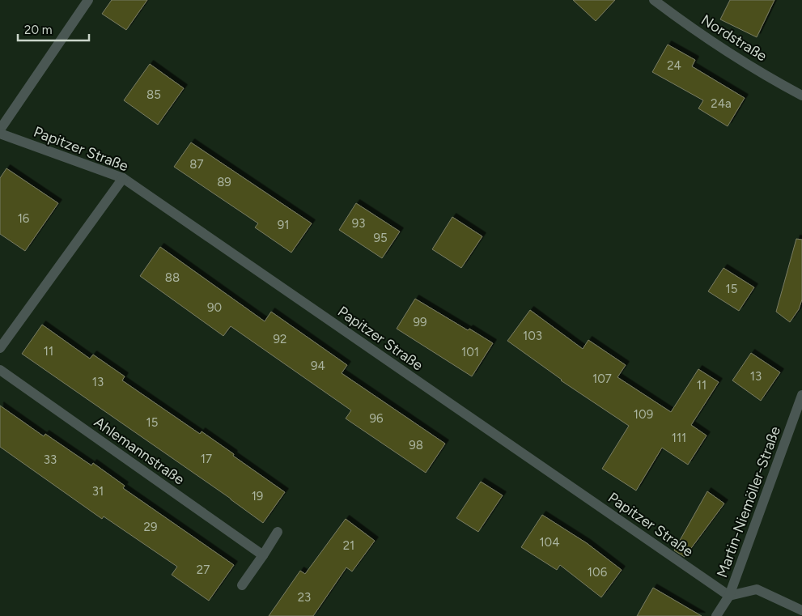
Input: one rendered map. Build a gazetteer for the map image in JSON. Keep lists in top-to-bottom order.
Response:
{
  "streets": {
    "street": [
      "Nordstraße",
      "Papitzer Straße",
      "Ahlemannstraße",
      "Martin-Niemöller-Straße"
    ]
  },
  "crossings": [
    ["Papitzer Straße", "Martin-Niemöller-Straße"]
  ],
  "house_numbers": [
    "24",
    "85",
    "24a",
    "87",
    "89",
    "16",
    "93",
    "91",
    "95",
    "88",
    "15",
    "90",
    "99",
    "103",
    "92",
    "11",
    "101",
    "94",
    "13",
    "107",
    "13",
    "11",
    "109",
    "96",
    "15",
    "111",
    "98",
    "17",
    "33",
    "31",
    "19",
    "29",
    "104",
    "21",
    "27",
    "106",
    "23"
  ],
  "scale_bar": "20 m"
}
